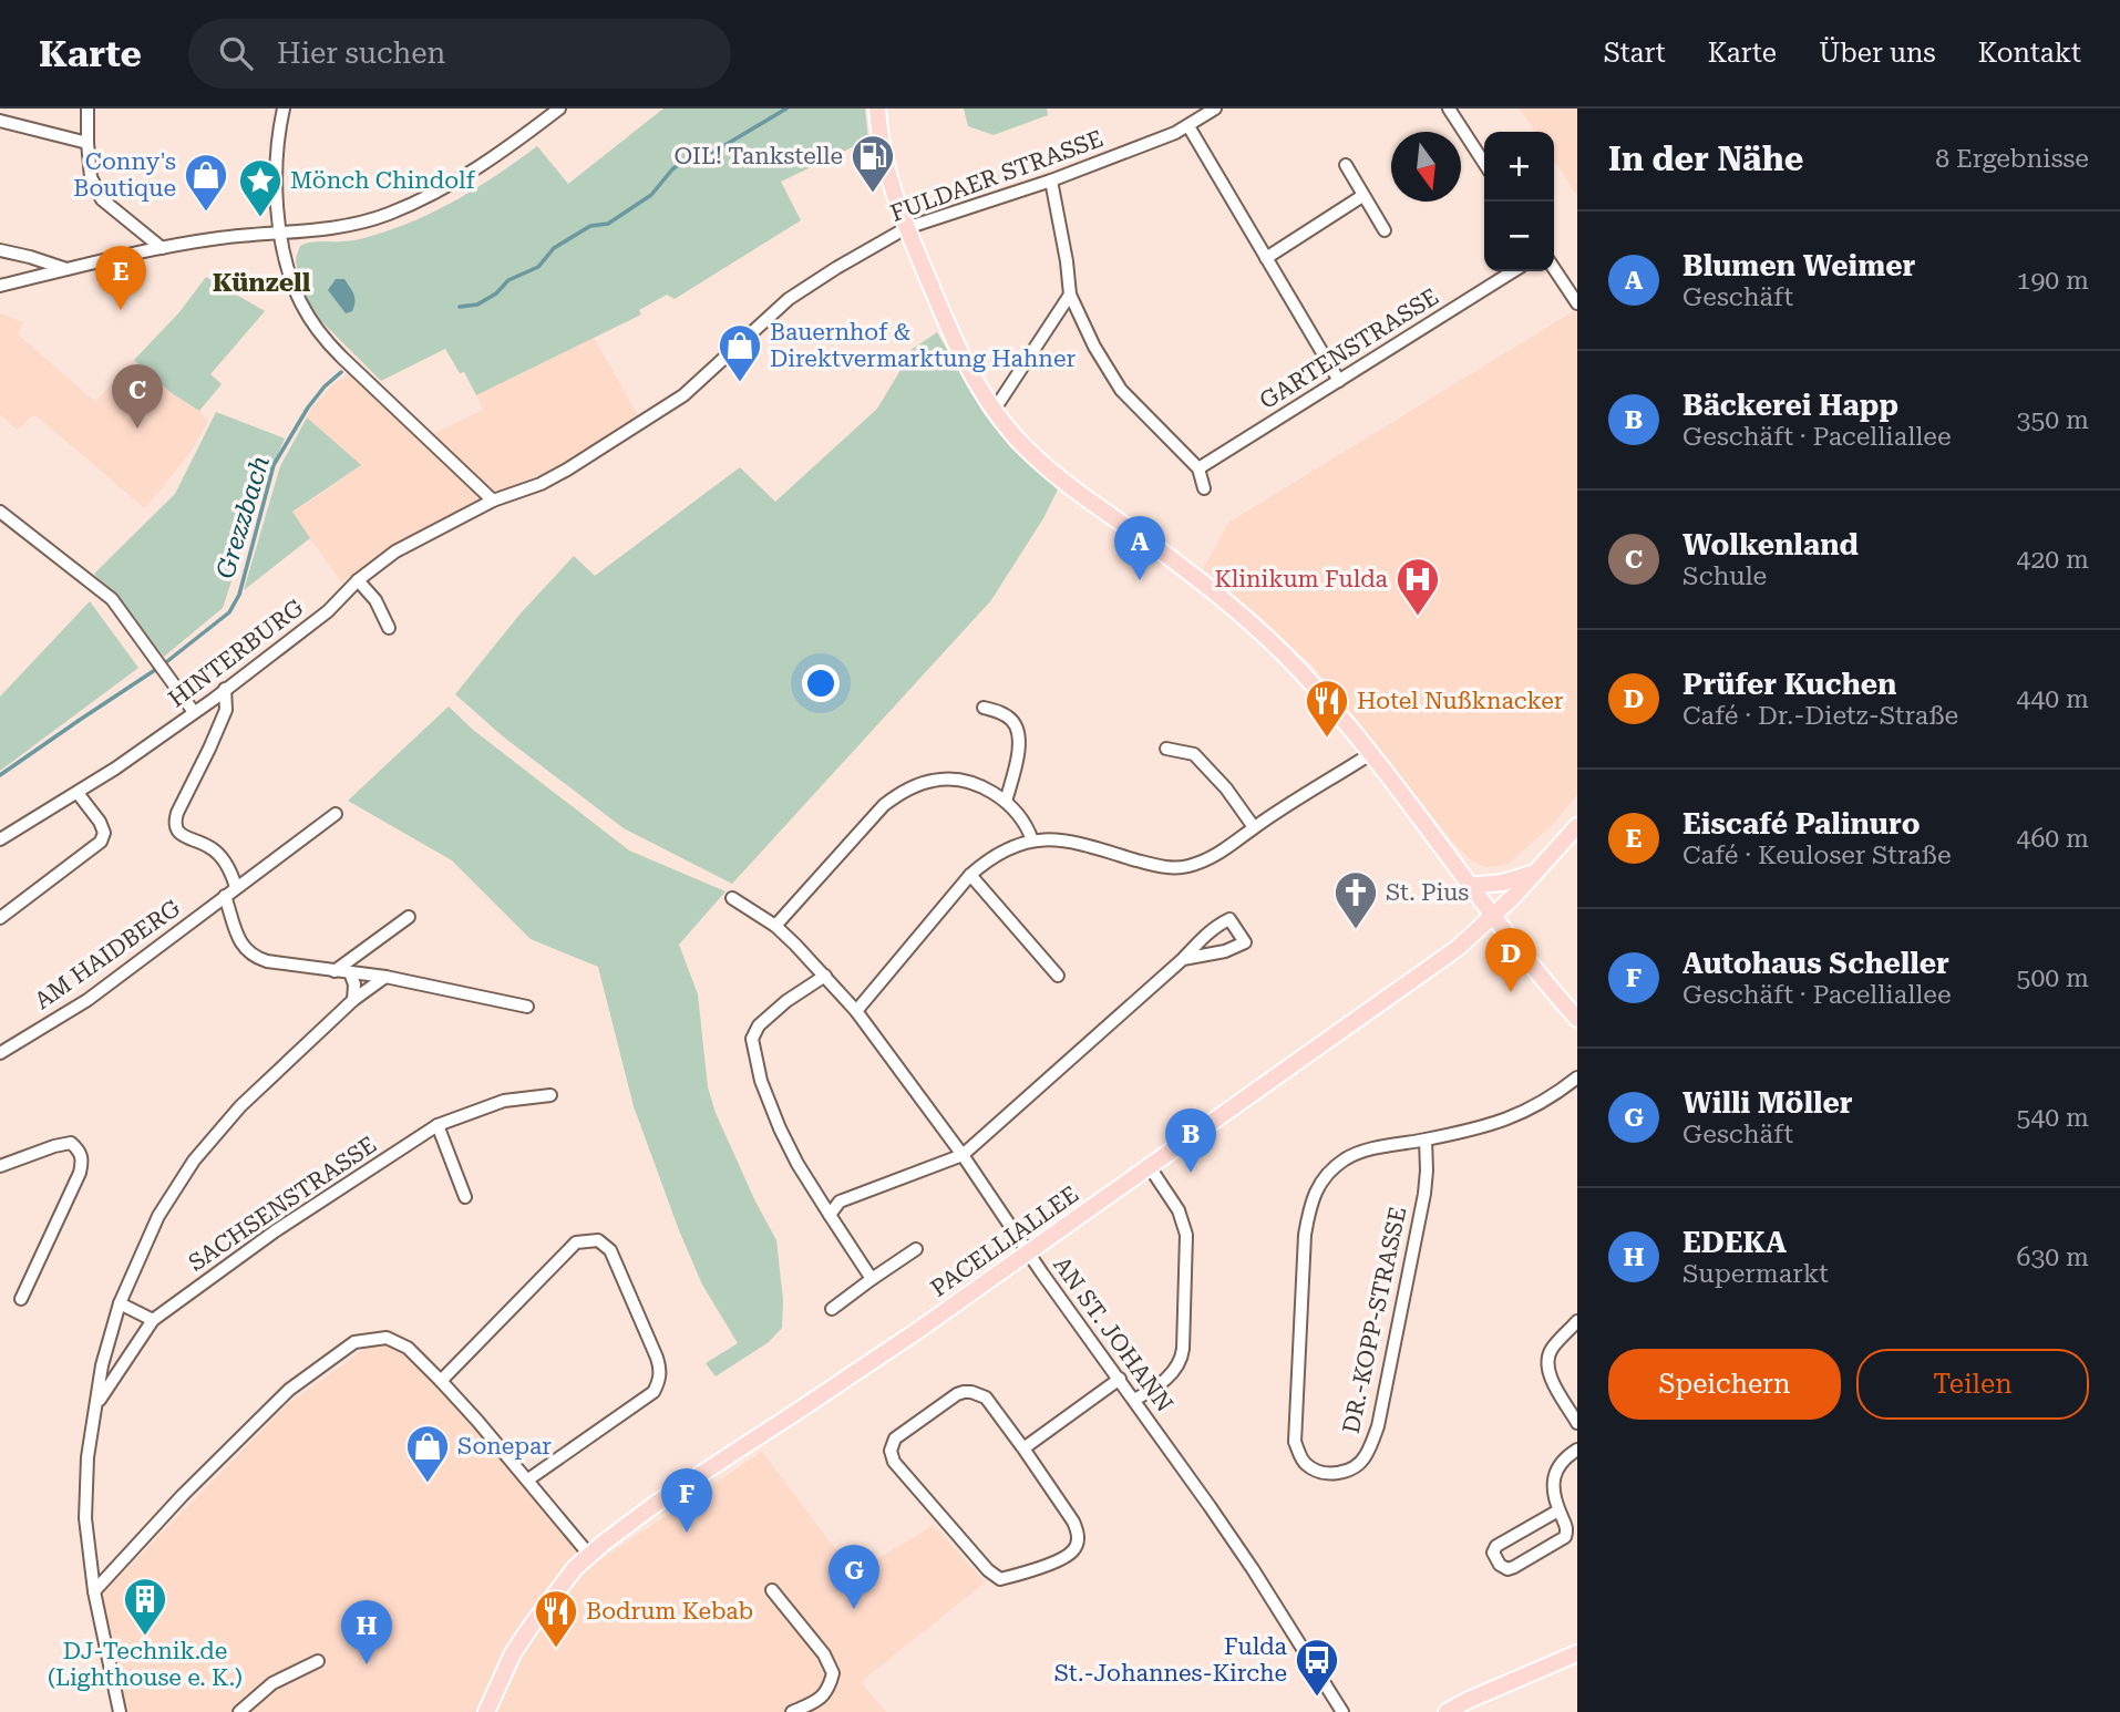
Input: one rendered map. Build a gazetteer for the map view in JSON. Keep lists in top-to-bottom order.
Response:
{
  "streets": {
    "main road": ["PACELLIALLEE"],
    "street": [
      "FULDAER STRASSE",
      "GARTENSTRASSE",
      "HINTERBURG",
      "AM HAIDBERG",
      "SACHSENSTRASSE",
      "DR.-KOPP-STRASSE",
      "AN ST. JOHANN"
    ]
  },
  "crossings": [
    ["FULDAER STRASSE", "HINTERBURG"],
    ["PACELLIALLEE", "AN ST. JOHANN"]
  ],
  "districts": ["Künzell"],
  "water": ["Grezzbach"],
  "places": {
    "fuel station": ["OIL! Tankstelle"],
    "shop": ["Conny's Boutique", "Bauernhof & Direktvermarktung Hahner", "Sonepar"],
    "place": ["Mönch Chindolf"],
    "hospital": ["Klinikum Fulda"],
    "restaurant": ["Hotel Nußknacker", "Bodrum Kebab"],
    "church": ["St. Pius"],
    "building": ["DJ-Technik.de (Lighthouse e. K.)"],
    "bus stop": ["Fulda St.-Johannes-Kirche"]
  },
  "north": "bottom",
  "page": {
    "header": "Karte",
    "search": "Hier suchen",
    "nav": [
      "Start",
      "Karte",
      "Über uns",
      "Kontakt"
    ],
    "heading": ["In der Nähe", "8 Ergebnisse"],
    "map_buttons": ["+", "−"],
    "list": [
      {
        "mark": "A",
        "name": "Blumen Weimer",
        "note": "Geschäft",
        "value": "190 m"
      },
      {
        "mark": "B",
        "name": "Bäckerei Happ",
        "note": "Geschäft · Pacelliallee",
        "value": "350 m"
      },
      {
        "mark": "C",
        "name": "Wolkenland",
        "note": "Schule",
        "value": "420 m"
      },
      {
        "mark": "D",
        "name": "Prüfer Kuchen",
        "note": "Café · Dr.-Dietz-Straße",
        "value": "440 m"
      },
      {
        "mark": "E",
        "name": "Eiscafé Palinuro",
        "note": "Café · Keuloser Straße",
        "value": "460 m"
      },
      {
        "mark": "F",
        "name": "Autohaus Scheller",
        "note": "Geschäft · Pacelliallee",
        "value": "500 m"
      },
      {
        "mark": "G",
        "name": "Willi Möller",
        "note": "Geschäft",
        "value": "540 m"
      },
      {
        "mark": "H",
        "name": "EDEKA",
        "note": "Supermarkt",
        "value": "630 m"
      }
    ],
    "pins": [
      "E",
      "C",
      "A",
      "D",
      "B",
      "F",
      "G",
      "H"
    ],
    "buttons": ["Speichern", "Teilen"]
  }
}
